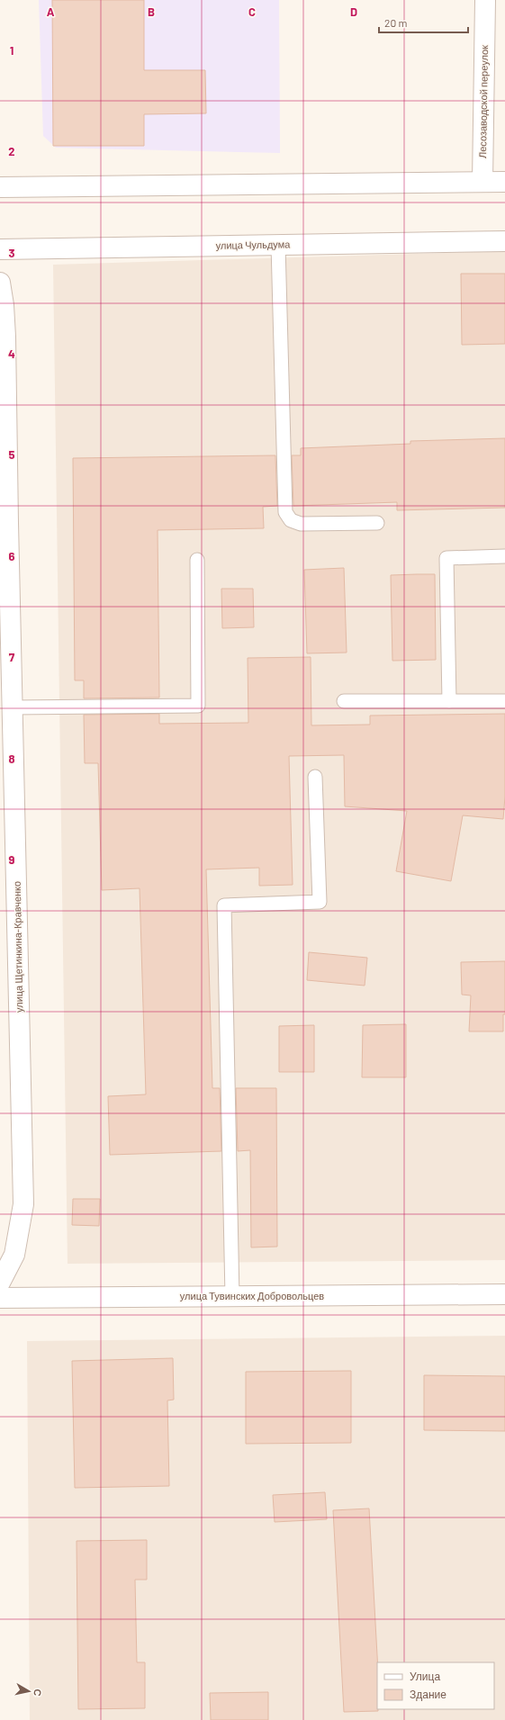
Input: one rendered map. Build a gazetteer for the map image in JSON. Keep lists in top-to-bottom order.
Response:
{
  "streets": {
    "street": [
      "Лесозаводской переулок",
      "улица Чульдума",
      "улица Щетинкина-Кравченко",
      "улица Тувинских Добровольцев"
    ]
  },
  "legend": ["Улица", "Здание"],
  "scale_bar": "20 m",
  "north": "right",
  "grid": {
    "columns": [
      "A",
      "B",
      "C",
      "D"
    ],
    "rows": [
      "1",
      "2",
      "3",
      "4",
      "5",
      "6",
      "7",
      "8",
      "9"
    ]
  }
}
